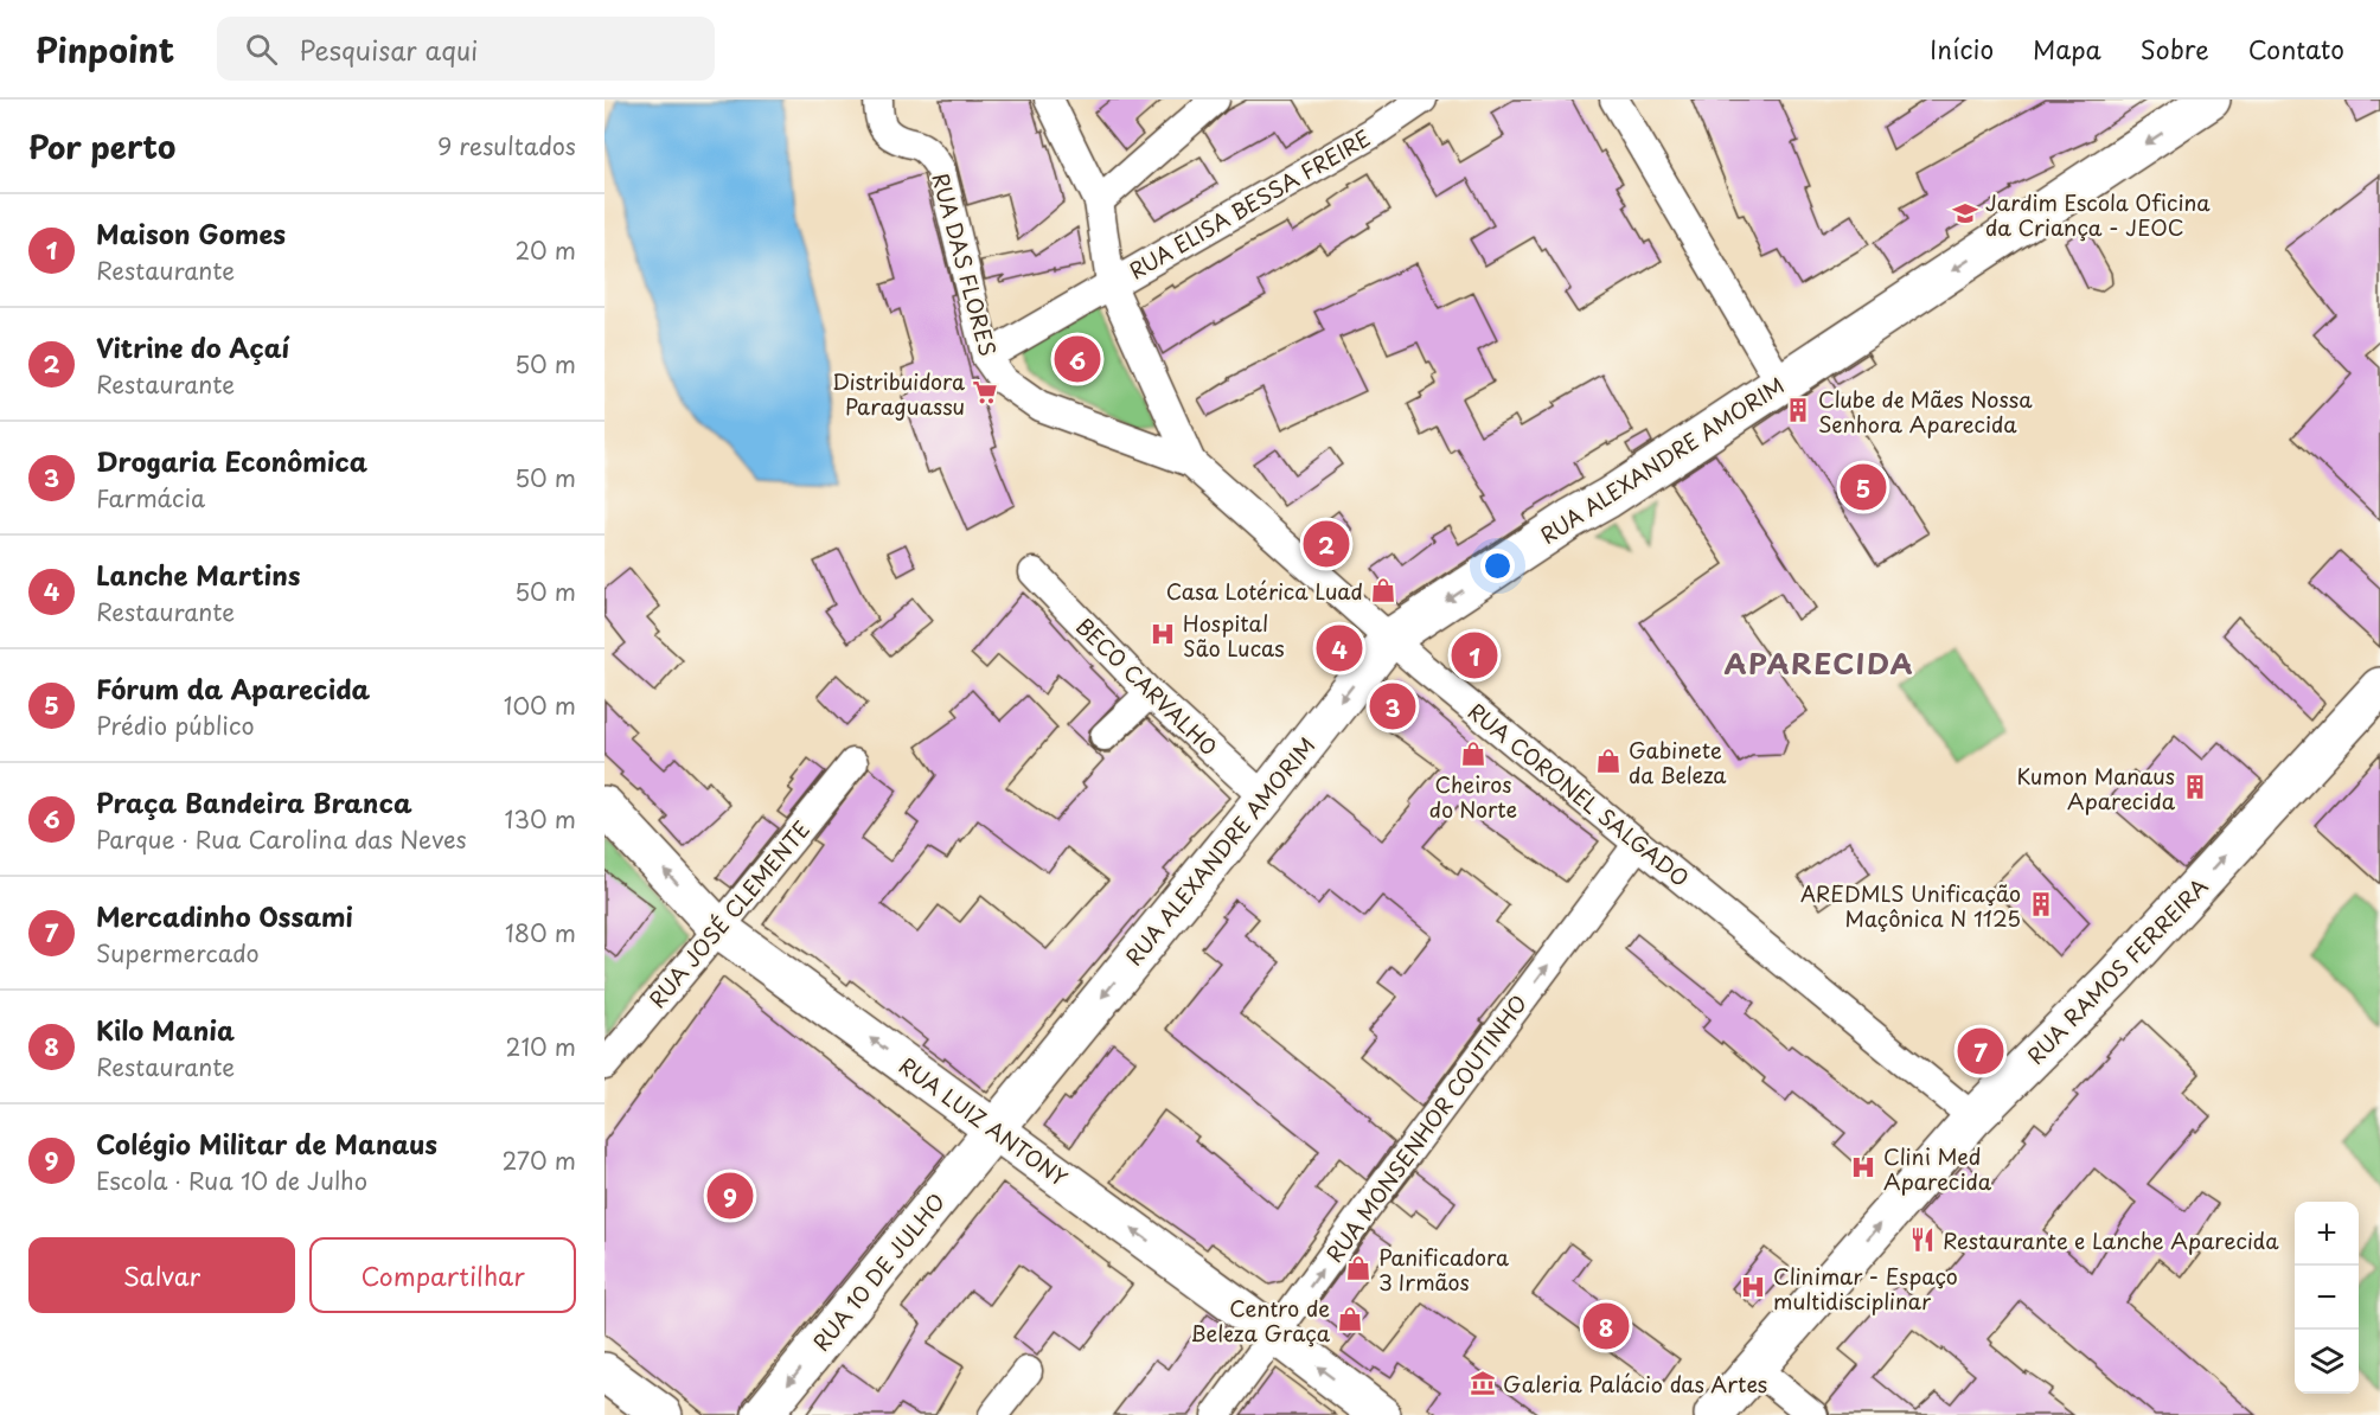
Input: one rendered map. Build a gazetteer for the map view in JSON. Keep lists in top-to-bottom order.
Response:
{
  "streets": {
    "street": [
      "RUA ELISA BESSA FREIRE",
      "RUA DAS FLORES",
      "RUA ALEXANDRE AMORIM",
      "BECO CARVALHO",
      "RUA CORONEL SALGADO",
      "RUA JOSÉ CLEMENTE",
      "RUA RAMOS FERREIRA",
      "RUA LUIZ ANTONY",
      "RUA MONSENHOR COUTINHO",
      "RUA 10 DE JULHO"
    ]
  },
  "crossings": [
    ["RUA ELISA BESSA FREIRE", "RUA DAS FLORES"],
    ["RUA DAS FLORES", "RUA CORONEL SALGADO"],
    ["RUA ALEXANDRE AMORIM", "BECO CARVALHO"],
    ["RUA ALEXANDRE AMORIM", "RUA CORONEL SALGADO"],
    ["RUA ALEXANDRE AMORIM", "RUA LUIZ ANTONY"],
    ["RUA ALEXANDRE AMORIM", "RUA 10 DE JULHO"],
    ["RUA CORONEL SALGADO", "RUA RAMOS FERREIRA"],
    ["RUA CORONEL SALGADO", "RUA MONSENHOR COUTINHO"],
    ["RUA JOSÉ CLEMENTE", "RUA LUIZ ANTONY"],
    ["RUA LUIZ ANTONY", "RUA MONSENHOR COUTINHO"],
    ["RUA LUIZ ANTONY", "RUA 10 DE JULHO"]
  ],
  "one_way": [
    "RUA ALEXANDRE AMORIM",
    "RUA RAMOS FERREIRA",
    "RUA LUIZ ANTONY",
    "RUA MONSENHOR COUTINHO",
    "RUA 10 DE JULHO"
  ],
  "districts": ["APARECIDA"],
  "places": {
    "school or university": ["Jardim Escola Oficina da Criança - JEOC"],
    "supermarket": ["Distribuidora Paraguassu"],
    "building": ["Clube de Mães Nossa Senhora Aparecida", "Kumon Manaus Aparecida", "AREDMLS Unificação Maçônica N 1125"],
    "shop": [
      "Casa Lotérica Luad",
      "Cheiros do Norte",
      "Gabinete da Beleza",
      "Panificadora 3 Irmãos",
      "Centro de Beleza Graça"
    ],
    "hospital": ["Hospital São Lucas", "Clini Med Aparecida", "Clinimar - Espaço multidisciplinar"],
    "restaurant": ["Restaurante e Lanche Aparecida"],
    "museum": ["Galeria Palácio das Artes"]
  },
  "page": {
    "header": "Pinpoint",
    "search": "Pesquisar aqui",
    "nav": [
      "Início",
      "Mapa",
      "Sobre",
      "Contato"
    ],
    "heading": ["Por perto", "9 resultados"],
    "list": [
      {
        "mark": "1",
        "name": "Maison Gomes",
        "note": "Restaurante",
        "value": "20 m"
      },
      {
        "mark": "2",
        "name": "Vitrine do Açaí",
        "note": "Restaurante",
        "value": "50 m"
      },
      {
        "mark": "3",
        "name": "Drogaria Econômica",
        "note": "Farmácia",
        "value": "50 m"
      },
      {
        "mark": "4",
        "name": "Lanche Martins",
        "note": "Restaurante",
        "value": "50 m"
      },
      {
        "mark": "5",
        "name": "Fórum da Aparecida",
        "note": "Prédio público",
        "value": "100 m"
      },
      {
        "mark": "6",
        "name": "Praça Bandeira Branca",
        "note": "Parque · Rua Carolina das Neves",
        "value": "130 m"
      },
      {
        "mark": "7",
        "name": "Mercadinho Ossami",
        "note": "Supermercado",
        "value": "180 m"
      },
      {
        "mark": "8",
        "name": "Kilo Mania",
        "note": "Restaurante",
        "value": "210 m"
      },
      {
        "mark": "9",
        "name": "Colégio Militar de Manaus",
        "note": "Escola · Rua 10 de Julho",
        "value": "270 m"
      }
    ],
    "pins": [
      "6",
      "5",
      "2",
      "4",
      "1",
      "3",
      "7",
      "9",
      "8"
    ],
    "map_buttons": ["+", "−"],
    "buttons": ["Salvar", "Compartilhar"]
  }
}
